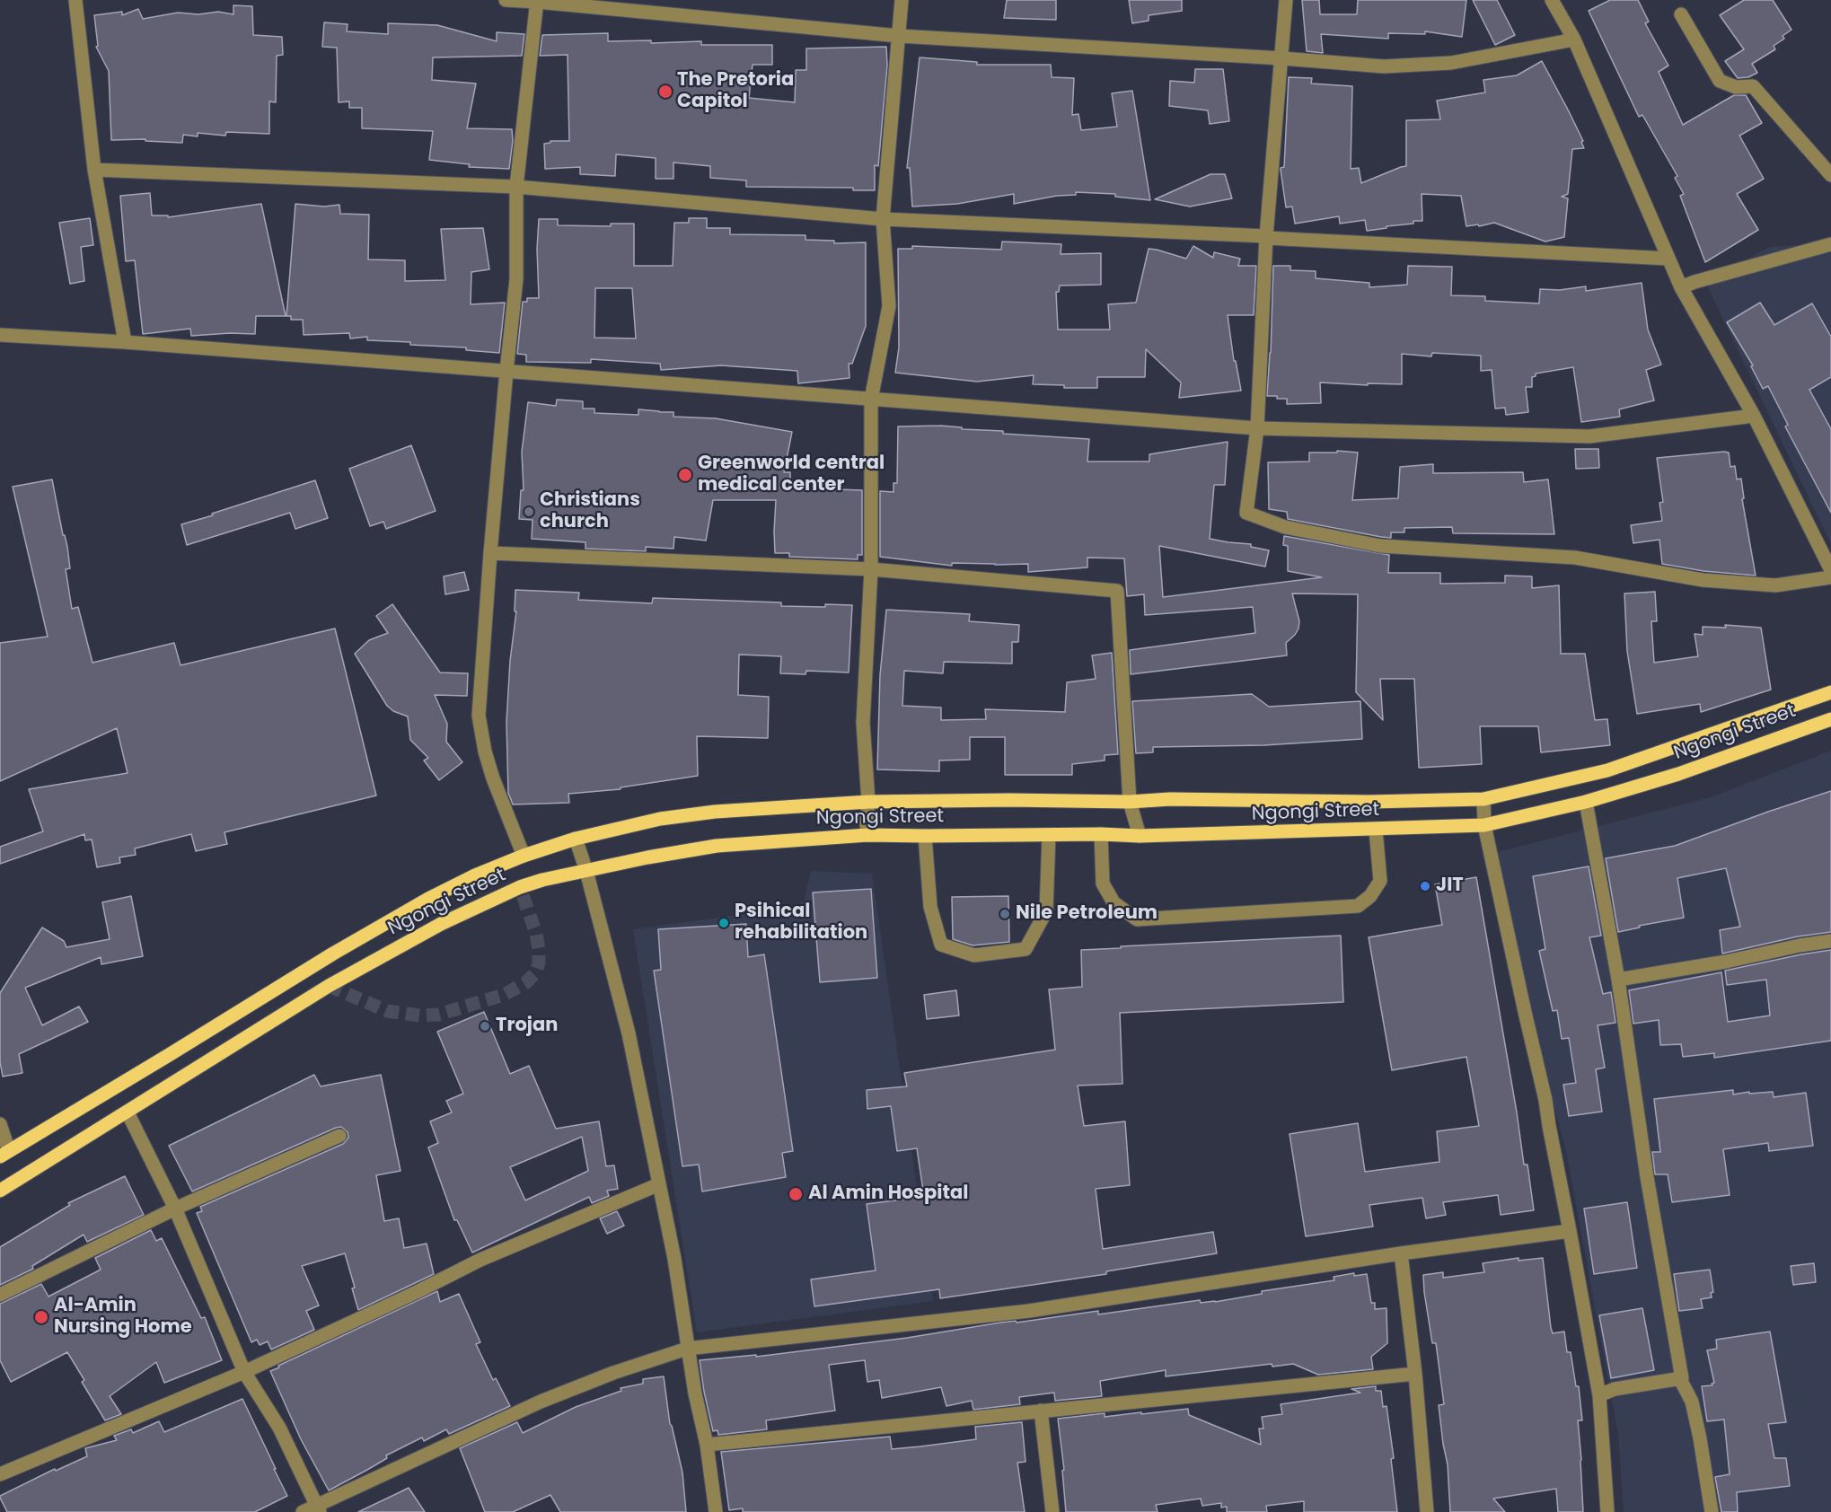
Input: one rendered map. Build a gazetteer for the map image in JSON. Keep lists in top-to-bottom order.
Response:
{
  "streets": {
    "main road": ["Ngongi Street"]
  },
  "places": [
    "The Pretoria Capitol",
    "Greenworld central medical center",
    "Christians church",
    "JIT",
    "Nile Petroleum",
    "Psihical rehabilitation",
    "Trojan",
    "Al Amin Hospital",
    "Al-Amin Nursing Home"
  ]
}
